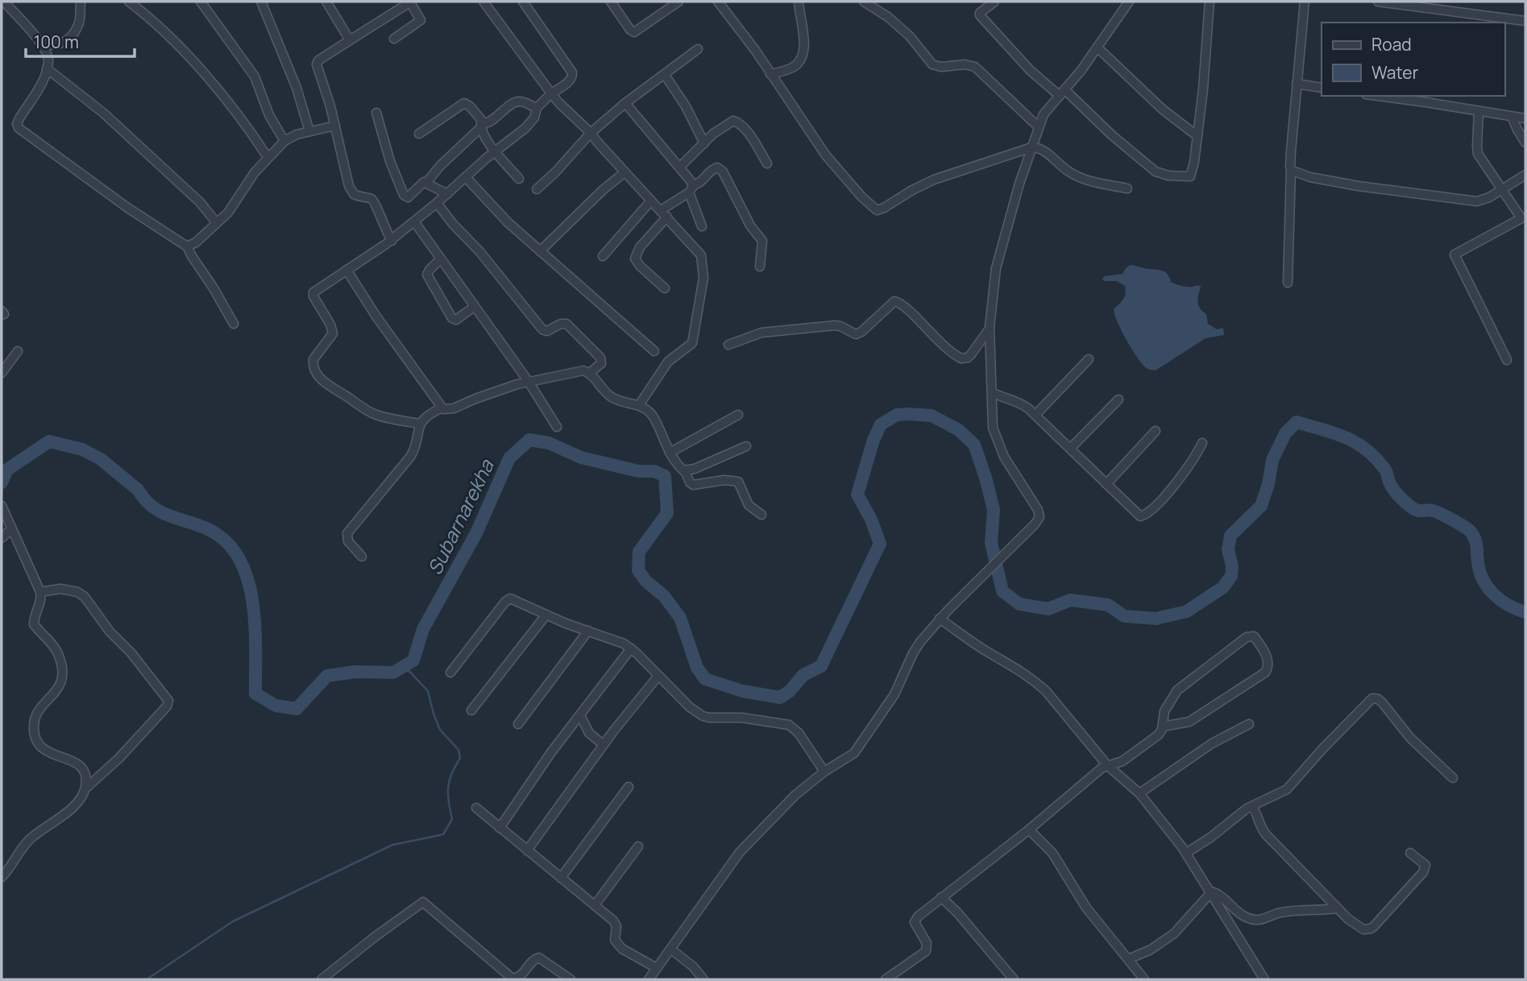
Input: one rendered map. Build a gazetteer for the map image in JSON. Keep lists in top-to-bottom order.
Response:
{
  "water": ["Subarnarekha"],
  "legend": ["Road", "Water"],
  "scale_bar": "100 m"
}
